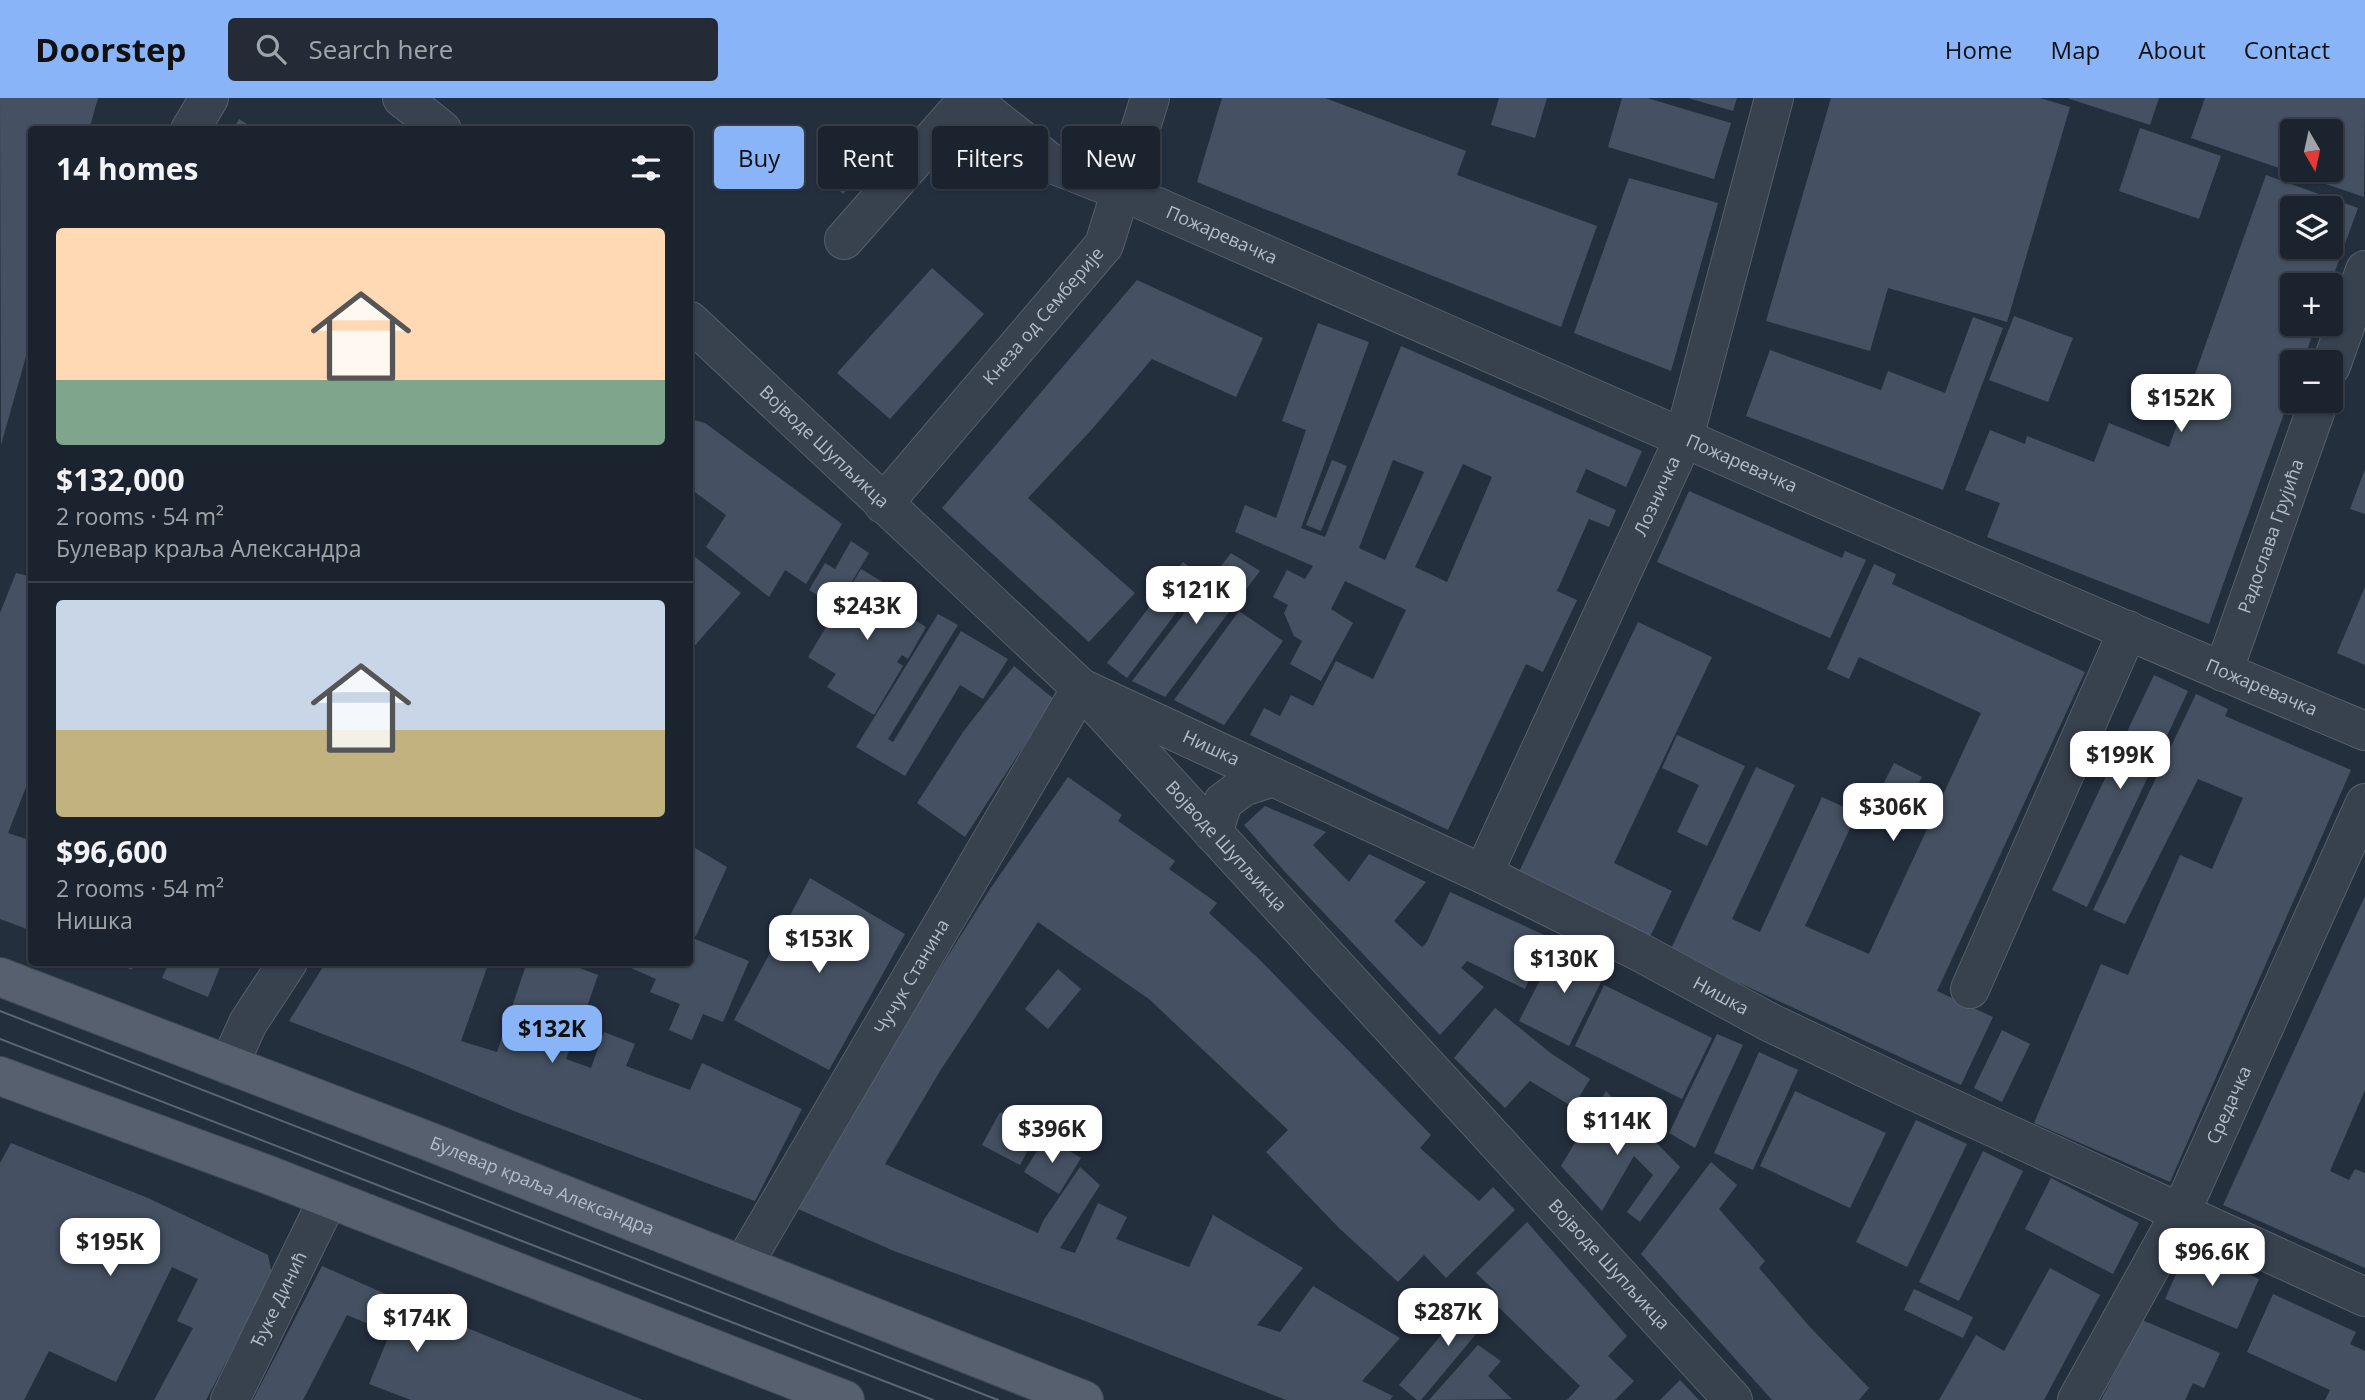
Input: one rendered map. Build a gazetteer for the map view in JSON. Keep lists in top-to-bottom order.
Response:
{
  "streets": {
    "main road": ["Булевар краља Александра"],
    "street": [
      "Пожаревачка",
      "Кнеза од Семберије",
      "Војводе Шупљикца",
      "Лозничка",
      "Радослава Грујића",
      "Нишка",
      "Чучук Станина",
      "Средачка",
      "Ђуке Динић"
    ]
  },
  "crossings": [
    ["Пожаревачка", "Кнеза од Семберије"],
    ["Пожаревачка", "Лозничка"],
    ["Пожаревачка", "Радослава Грујића"],
    ["Кнеза од Семберије", "Војводе Шупљикца"],
    ["Војводе Шупљикца", "Нишка"],
    ["Војводе Шупљикца", "Чучук Станина"],
    ["Лозничка", "Нишка"],
    ["Нишка", "Чучук Станина"],
    ["Нишка", "Средачка"],
    ["Чучук Станина", "Булевар краља Александра"]
  ],
  "north": "bottom",
  "page": {
    "header": "Doorstep",
    "search": "Search here",
    "nav": [
      "Home",
      "Map",
      "About",
      "Contact"
    ],
    "map_buttons": ["+", "−"],
    "chip": [
      "Buy",
      "Rent",
      "Filters",
      "New"
    ],
    "heading": "14 homes",
    "list": [
      {
        "name": "$132,000",
        "note": "2 rooms · 54 m² · Булевар краља Александра"
      },
      {
        "name": "$96,600",
        "note": "2 rooms · 54 m² · Нишка"
      }
    ],
    "price": [
      "$152K",
      "$121K",
      "$243K",
      "$199K",
      "$306K",
      "$153K",
      "$130K",
      "$132K",
      "$114K",
      "$396K",
      "$195K",
      "$96.6K",
      "$287K",
      "$174K"
    ]
  }
}
